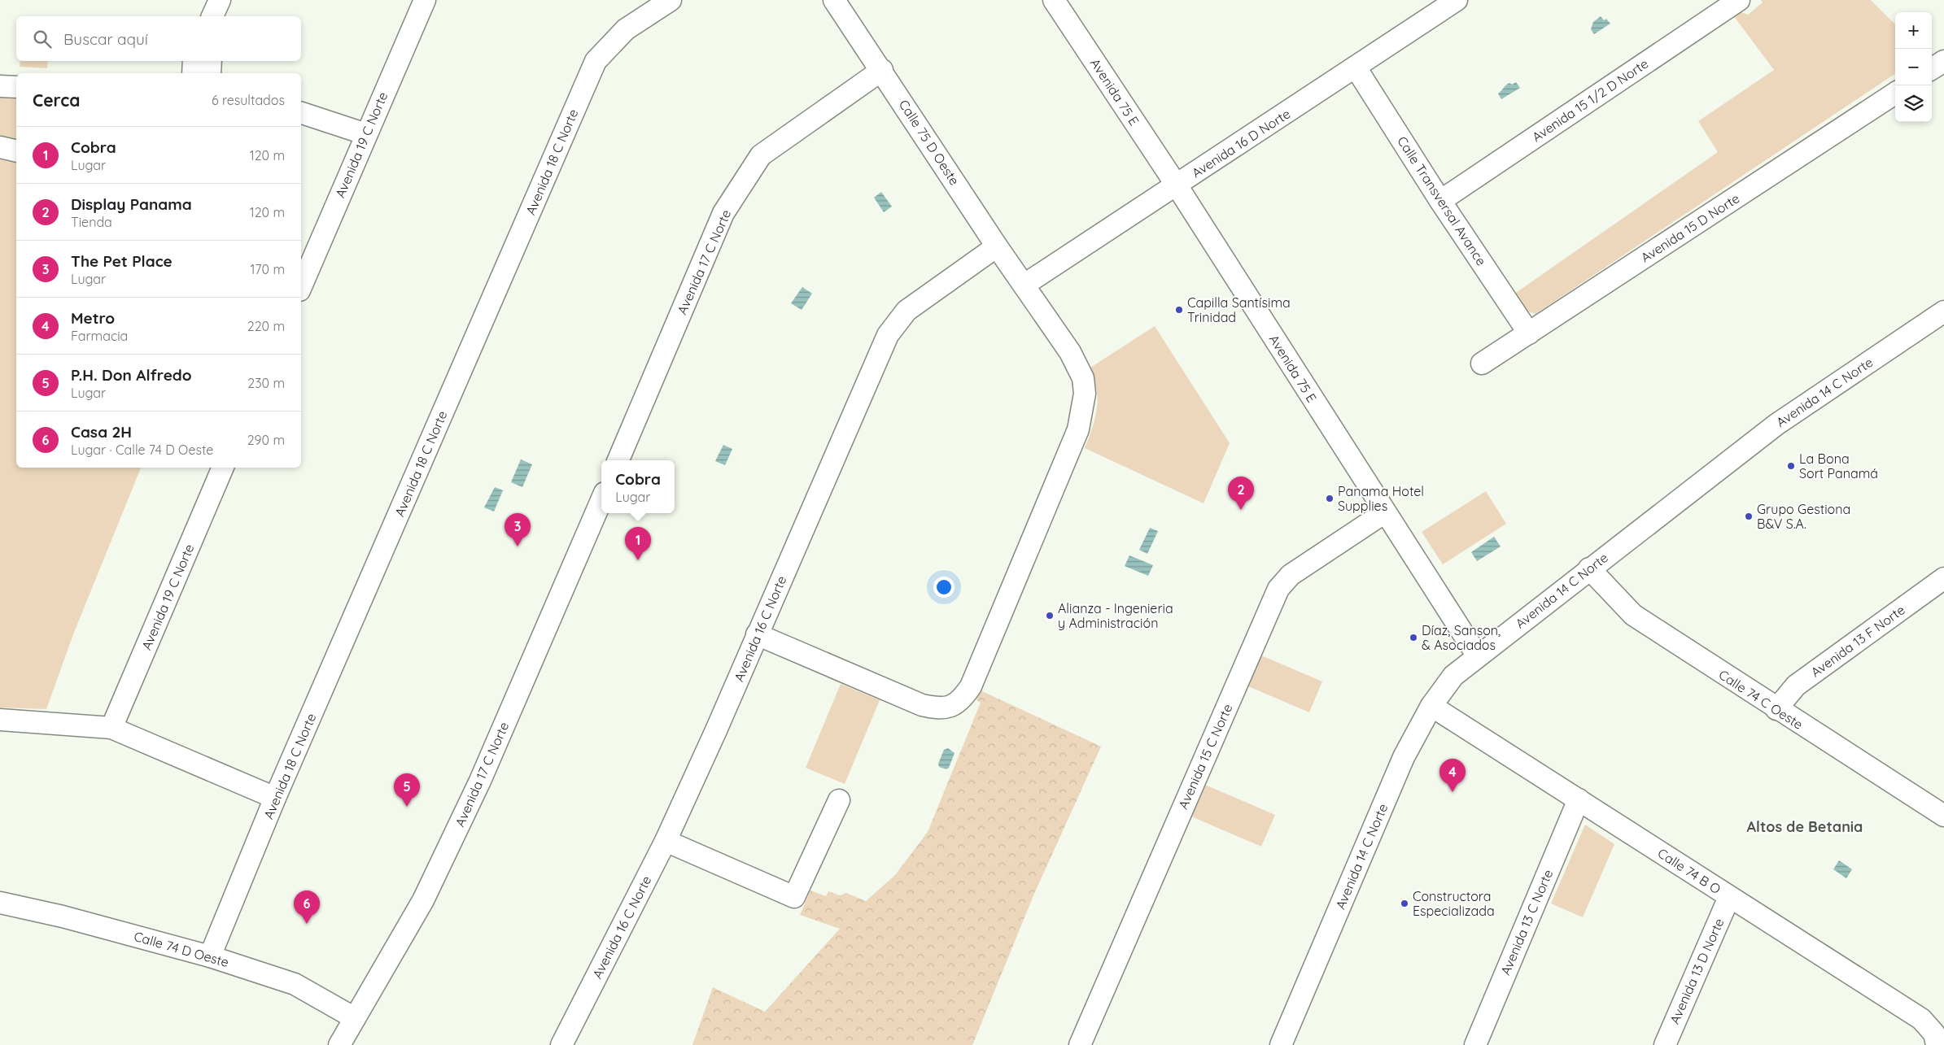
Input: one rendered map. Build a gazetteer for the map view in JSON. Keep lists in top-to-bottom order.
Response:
{
  "streets": {
    "street": [
      "Avenida 75 E",
      "Avenida 15 1/2 D Norte",
      "Calle 75 D Oeste",
      "Avenida 16 D Norte",
      "Avenida 19 C Norte",
      "Avenida 18 C Norte",
      "Calle Transversal Avance",
      "Avenida 15 D Norte",
      "Avenida 17 C Norte",
      "Avenida 14 C Norte",
      "Avenida 16 C Norte",
      "Avenida 13 F Norte",
      "Calle 74 C Oeste",
      "Avenida 15 C Norte",
      "Calle 74 B O",
      "Avenida 13 C Norte",
      "Calle 74 D Oeste",
      "Avenida 13 D Norte"
    ]
  },
  "crossings": [
    ["Avenida 75 E", "Avenida 16 D Norte"],
    ["Avenida 75 E", "Avenida 14 C Norte"],
    ["Avenida 75 E", "Avenida 15 C Norte"],
    ["Avenida 15 1/2 D Norte", "Calle Transversal Avance"],
    ["Calle 75 D Oeste", "Avenida 16 D Norte"],
    ["Calle 75 D Oeste", "Avenida 17 C Norte"],
    ["Calle 75 D Oeste", "Avenida 16 C Norte"],
    ["Avenida 16 D Norte", "Calle Transversal Avance"],
    ["Avenida 18 C Norte", "Calle 74 D Oeste"],
    ["Calle Transversal Avance", "Avenida 15 D Norte"],
    ["Avenida 17 C Norte", "Calle 74 D Oeste"],
    ["Avenida 14 C Norte", "Calle 74 C Oeste"],
    ["Avenida 14 C Norte", "Calle 74 B O"],
    ["Avenida 13 F Norte", "Calle 74 C Oeste"],
    ["Calle 74 B O", "Avenida 13 C Norte"],
    ["Calle 74 B O", "Avenida 13 D Norte"]
  ],
  "districts": ["Altos de Betania"],
  "places": [
    "Capilla Santísima Trinidad",
    "La Bona Sort Panamá",
    "Panama Hotel Supplies",
    "Grupo Gestiona B&V S.A.",
    "Alianza - Ingenieria y Administración",
    "Díaz, Sanson, & Asociados",
    "Constructora Especializada"
  ],
  "page": {
    "map_buttons": ["+", "−"],
    "search": "Buscar aquí",
    "heading": ["Cerca", "6 resultados"],
    "list": [
      {
        "mark": "1",
        "name": "Cobra",
        "note": "Lugar",
        "value": "120 m"
      },
      {
        "mark": "2",
        "name": "Display Panama",
        "note": "Tienda",
        "value": "120 m"
      },
      {
        "mark": "3",
        "name": "The Pet Place",
        "note": "Lugar",
        "value": "170 m"
      },
      {
        "mark": "4",
        "name": "Metro",
        "note": "Farmacia",
        "value": "220 m"
      },
      {
        "mark": "5",
        "name": "P.H. Don Alfredo",
        "note": "Lugar",
        "value": "230 m"
      },
      {
        "mark": "6",
        "name": "Casa 2H",
        "note": "Lugar · Calle 74 D Oeste",
        "value": "290 m"
      }
    ],
    "popup": ["Cobra", "Lugar"],
    "pins": [
      "2",
      "3",
      "1",
      "4",
      "5",
      "6"
    ]
  }
}
